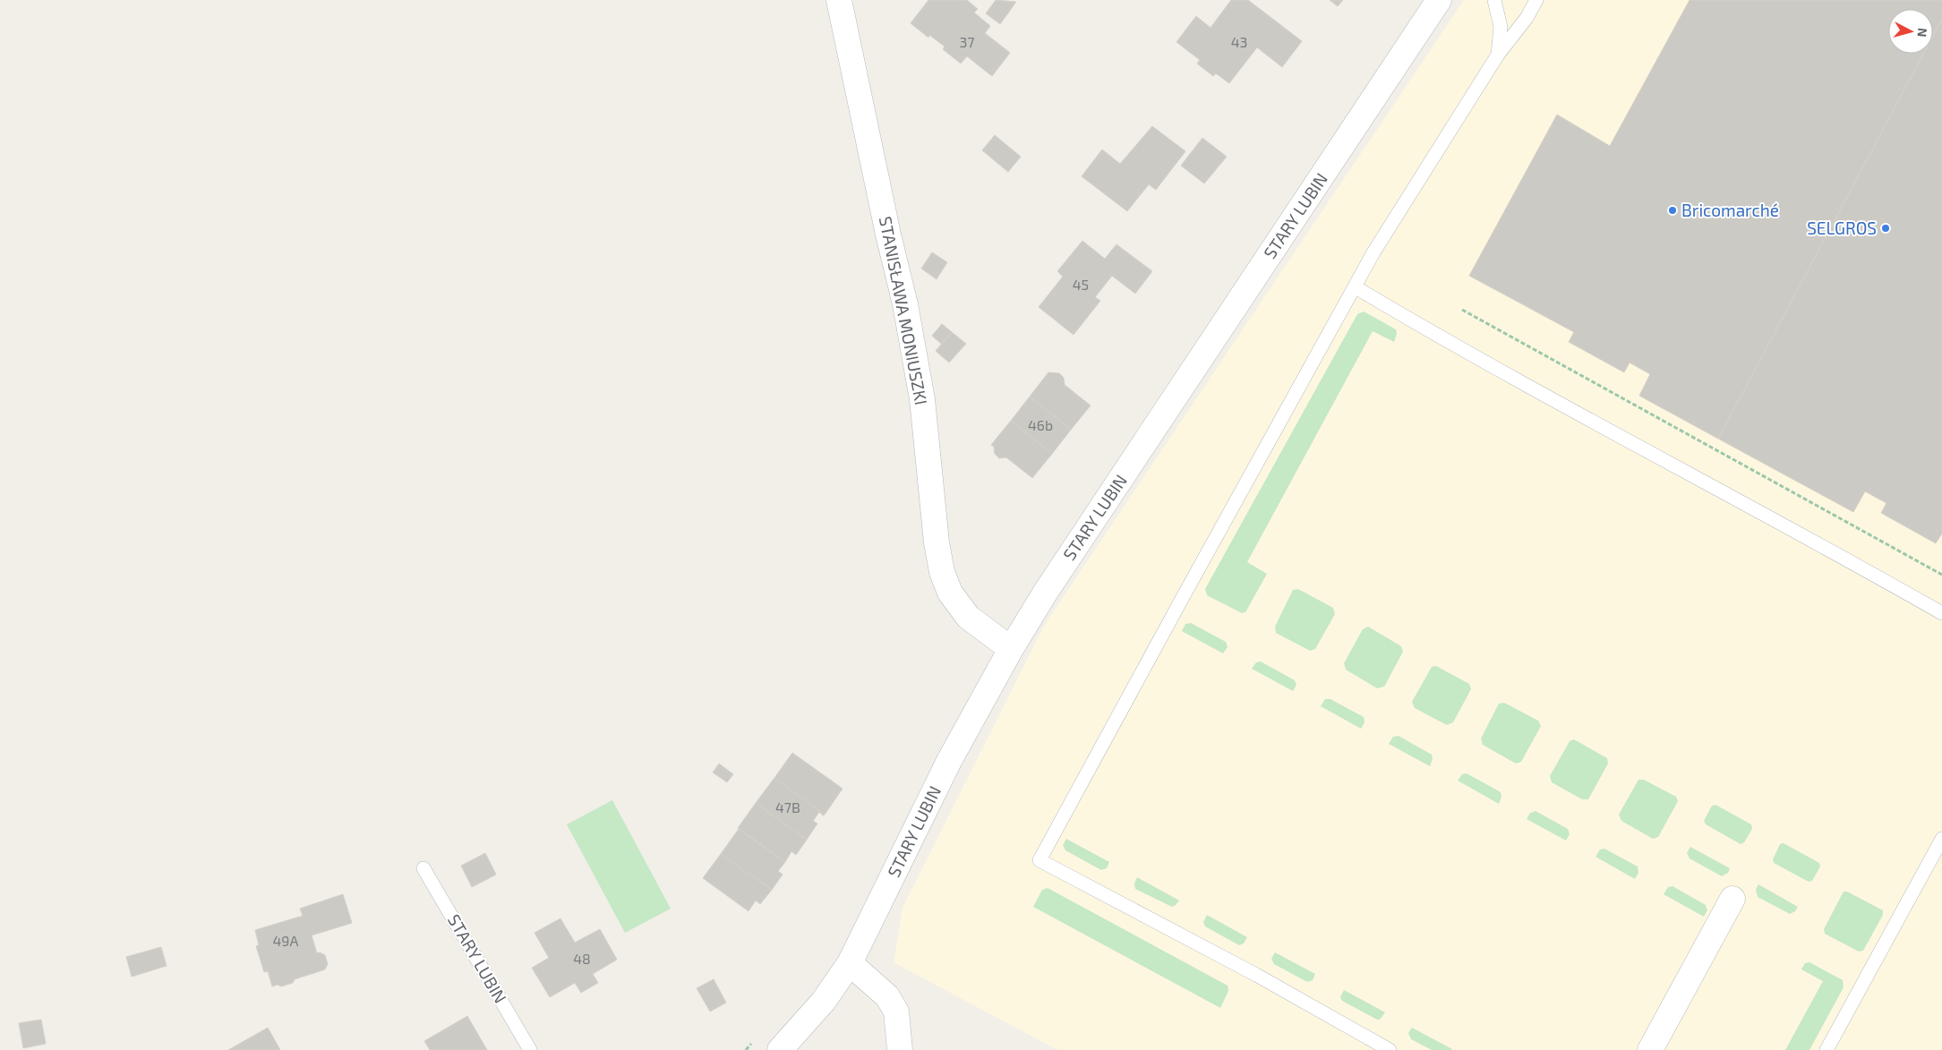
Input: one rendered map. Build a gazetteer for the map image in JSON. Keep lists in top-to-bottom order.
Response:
{
  "streets": {
    "street": ["STARY LUBIN", "STANISŁAWA MONIUSZKI"]
  },
  "crossings": [
    ["STARY LUBIN", "STANISŁAWA MONIUSZKI"]
  ],
  "places": ["Bricomarché", "SELGROS"],
  "house_numbers": [
    "37",
    "43",
    "45",
    "46b",
    "47B",
    "49A",
    "48"
  ],
  "north": "right"
}
